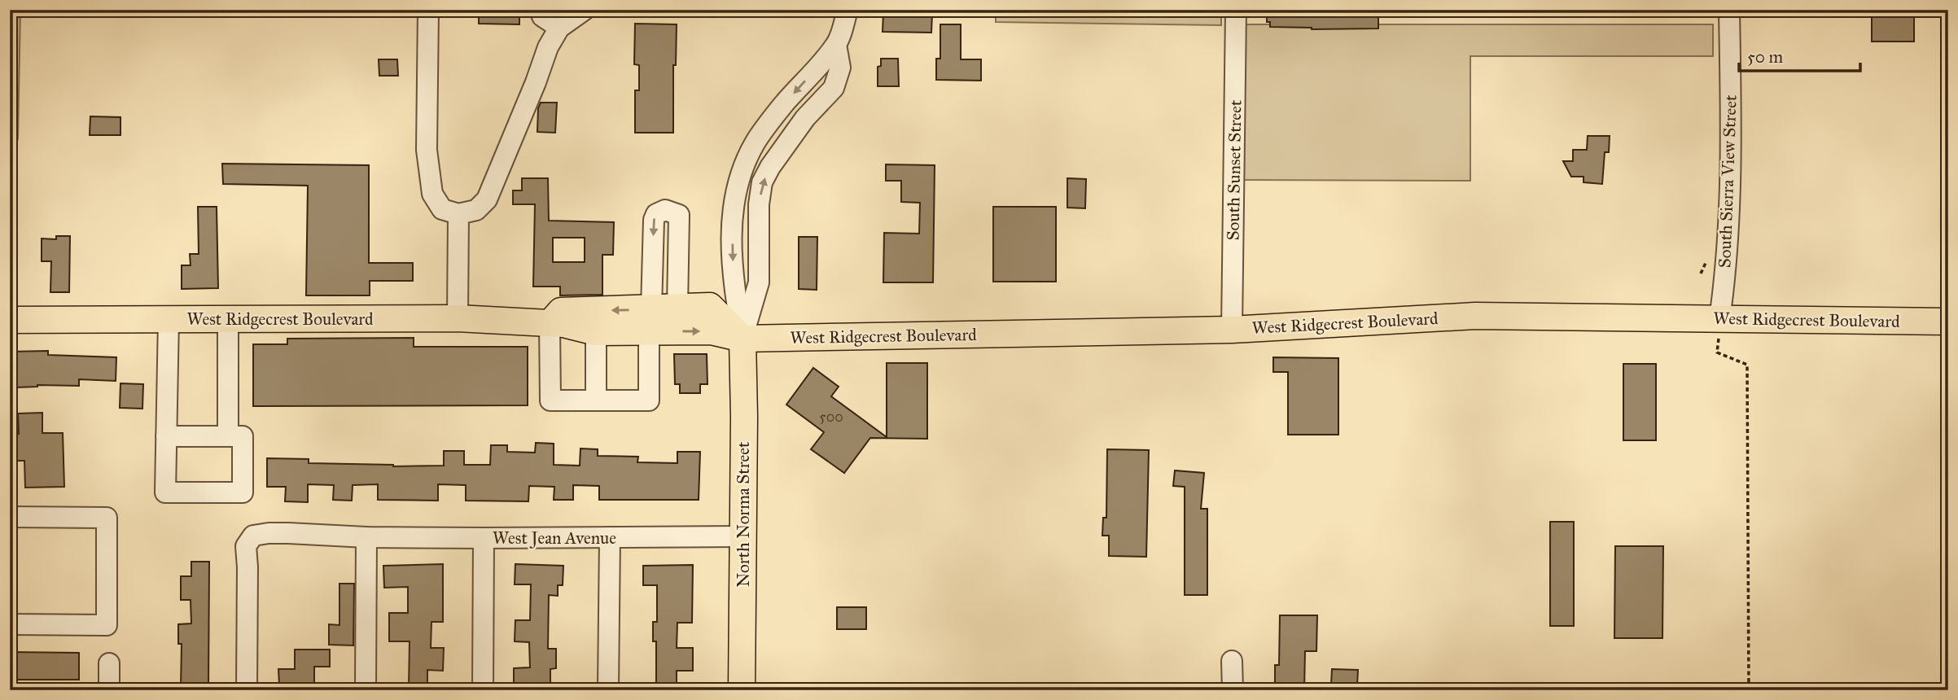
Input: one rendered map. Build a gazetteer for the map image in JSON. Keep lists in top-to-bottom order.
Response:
{
  "streets": {
    "main road": ["West Ridgecrest Boulevard", "North Norma Street"],
    "street": ["South Sunset Street", "South Sierra View Street", "West Jean Avenue"]
  },
  "crossings": [
    ["South Sunset Street", "West Ridgecrest Boulevard"],
    ["South Sierra View Street", "West Ridgecrest Boulevard"],
    ["West Ridgecrest Boulevard", "North Norma Street"],
    ["North Norma Street", "West Jean Avenue"]
  ],
  "house_numbers": ["500"],
  "scale_bar": "50 m"
}
